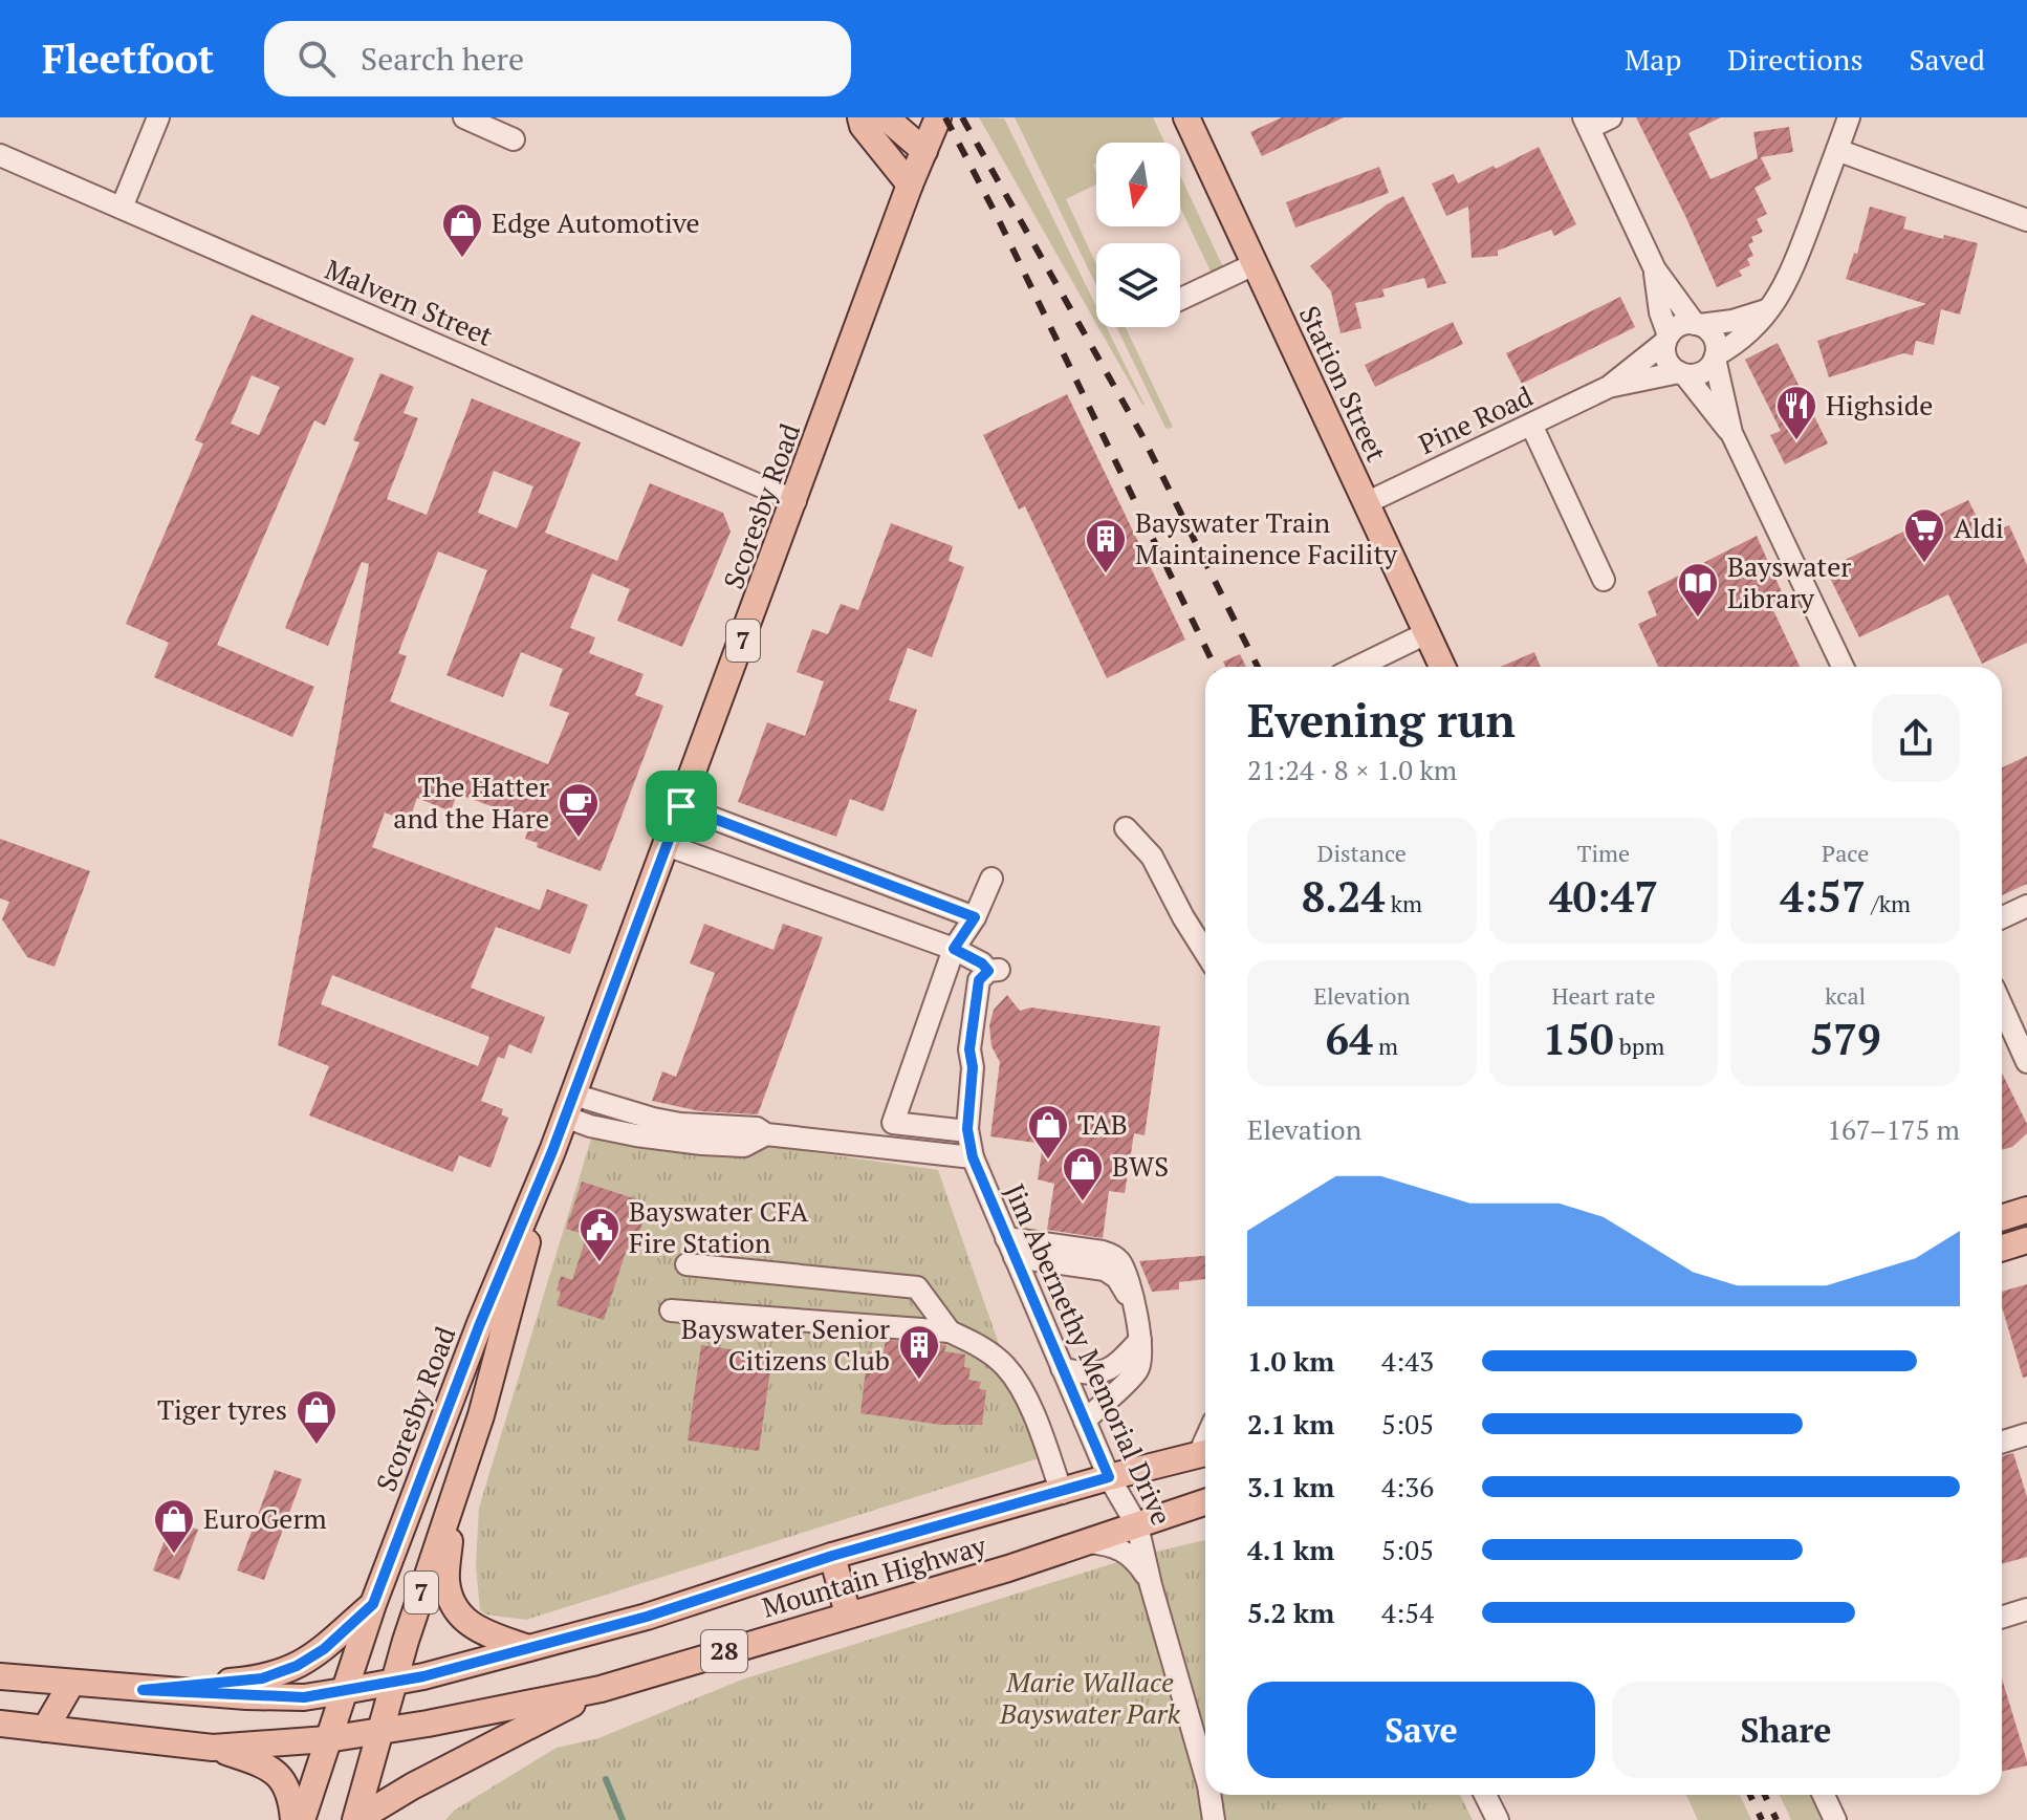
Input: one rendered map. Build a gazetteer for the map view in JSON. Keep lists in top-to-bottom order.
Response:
{
  "streets": {
    "main road": [
      "Station Street",
      "Scoresby Road",
      "7",
      "Mountain Highway",
      "28"
    ],
    "street": ["Malvern Street", "Pine Road", "Jim Abernethy Memorial Drive"]
  },
  "crossings": [
    ["Malvern Street", "Scoresby Road"],
    ["Station Street", "Pine Road"],
    ["Scoresby Road", "7"],
    ["Scoresby Road", "Mountain Highway"],
    ["7", "Mountain Highway"],
    ["Jim Abernethy Memorial Drive", "Mountain Highway"]
  ],
  "parks": ["Marie Wallace Bayswater Park"],
  "places": {
    "shop": [
      "Edge Automotive",
      "TAB",
      "BWS",
      "Tiger tyres",
      "EuroGerm"
    ],
    "restaurant": ["Highside"],
    "supermarket": ["Aldi"],
    "building": ["Bayswater Train Maintainence Facility", "Bayswater Senior Citizens Club"],
    "library": ["Bayswater Library"],
    "cafe": ["The Hatter and the Hare"],
    "public building": ["Bayswater CFA Fire Station"]
  },
  "north": "bottom",
  "page": {
    "header": "Fleetfoot",
    "search": "Search here",
    "nav": ["Map", "Directions", "Saved"],
    "heading": ["Evening run", "21:24 · 8 × 1.0 km"],
    "stats": [
      ["Distance", "8.24 km"],
      ["Time", "40:47"],
      ["Pace", "4:57 /km"],
      ["Elevation", "64 m"],
      ["Heart rate", "150 bpm"],
      ["kcal", "579"]
    ],
    "chart": ["Elevation", "167–175 m"],
    "list": [
      {
        "name": "1.0 km",
        "note": "4:43"
      },
      {
        "name": "2.1 km",
        "note": "5:05"
      },
      {
        "name": "3.1 km",
        "note": "4:36"
      },
      {
        "name": "4.1 km",
        "note": "5:05"
      },
      {
        "name": "5.2 km",
        "note": "4:54"
      }
    ],
    "buttons": ["Save", "Share"]
  }
}
